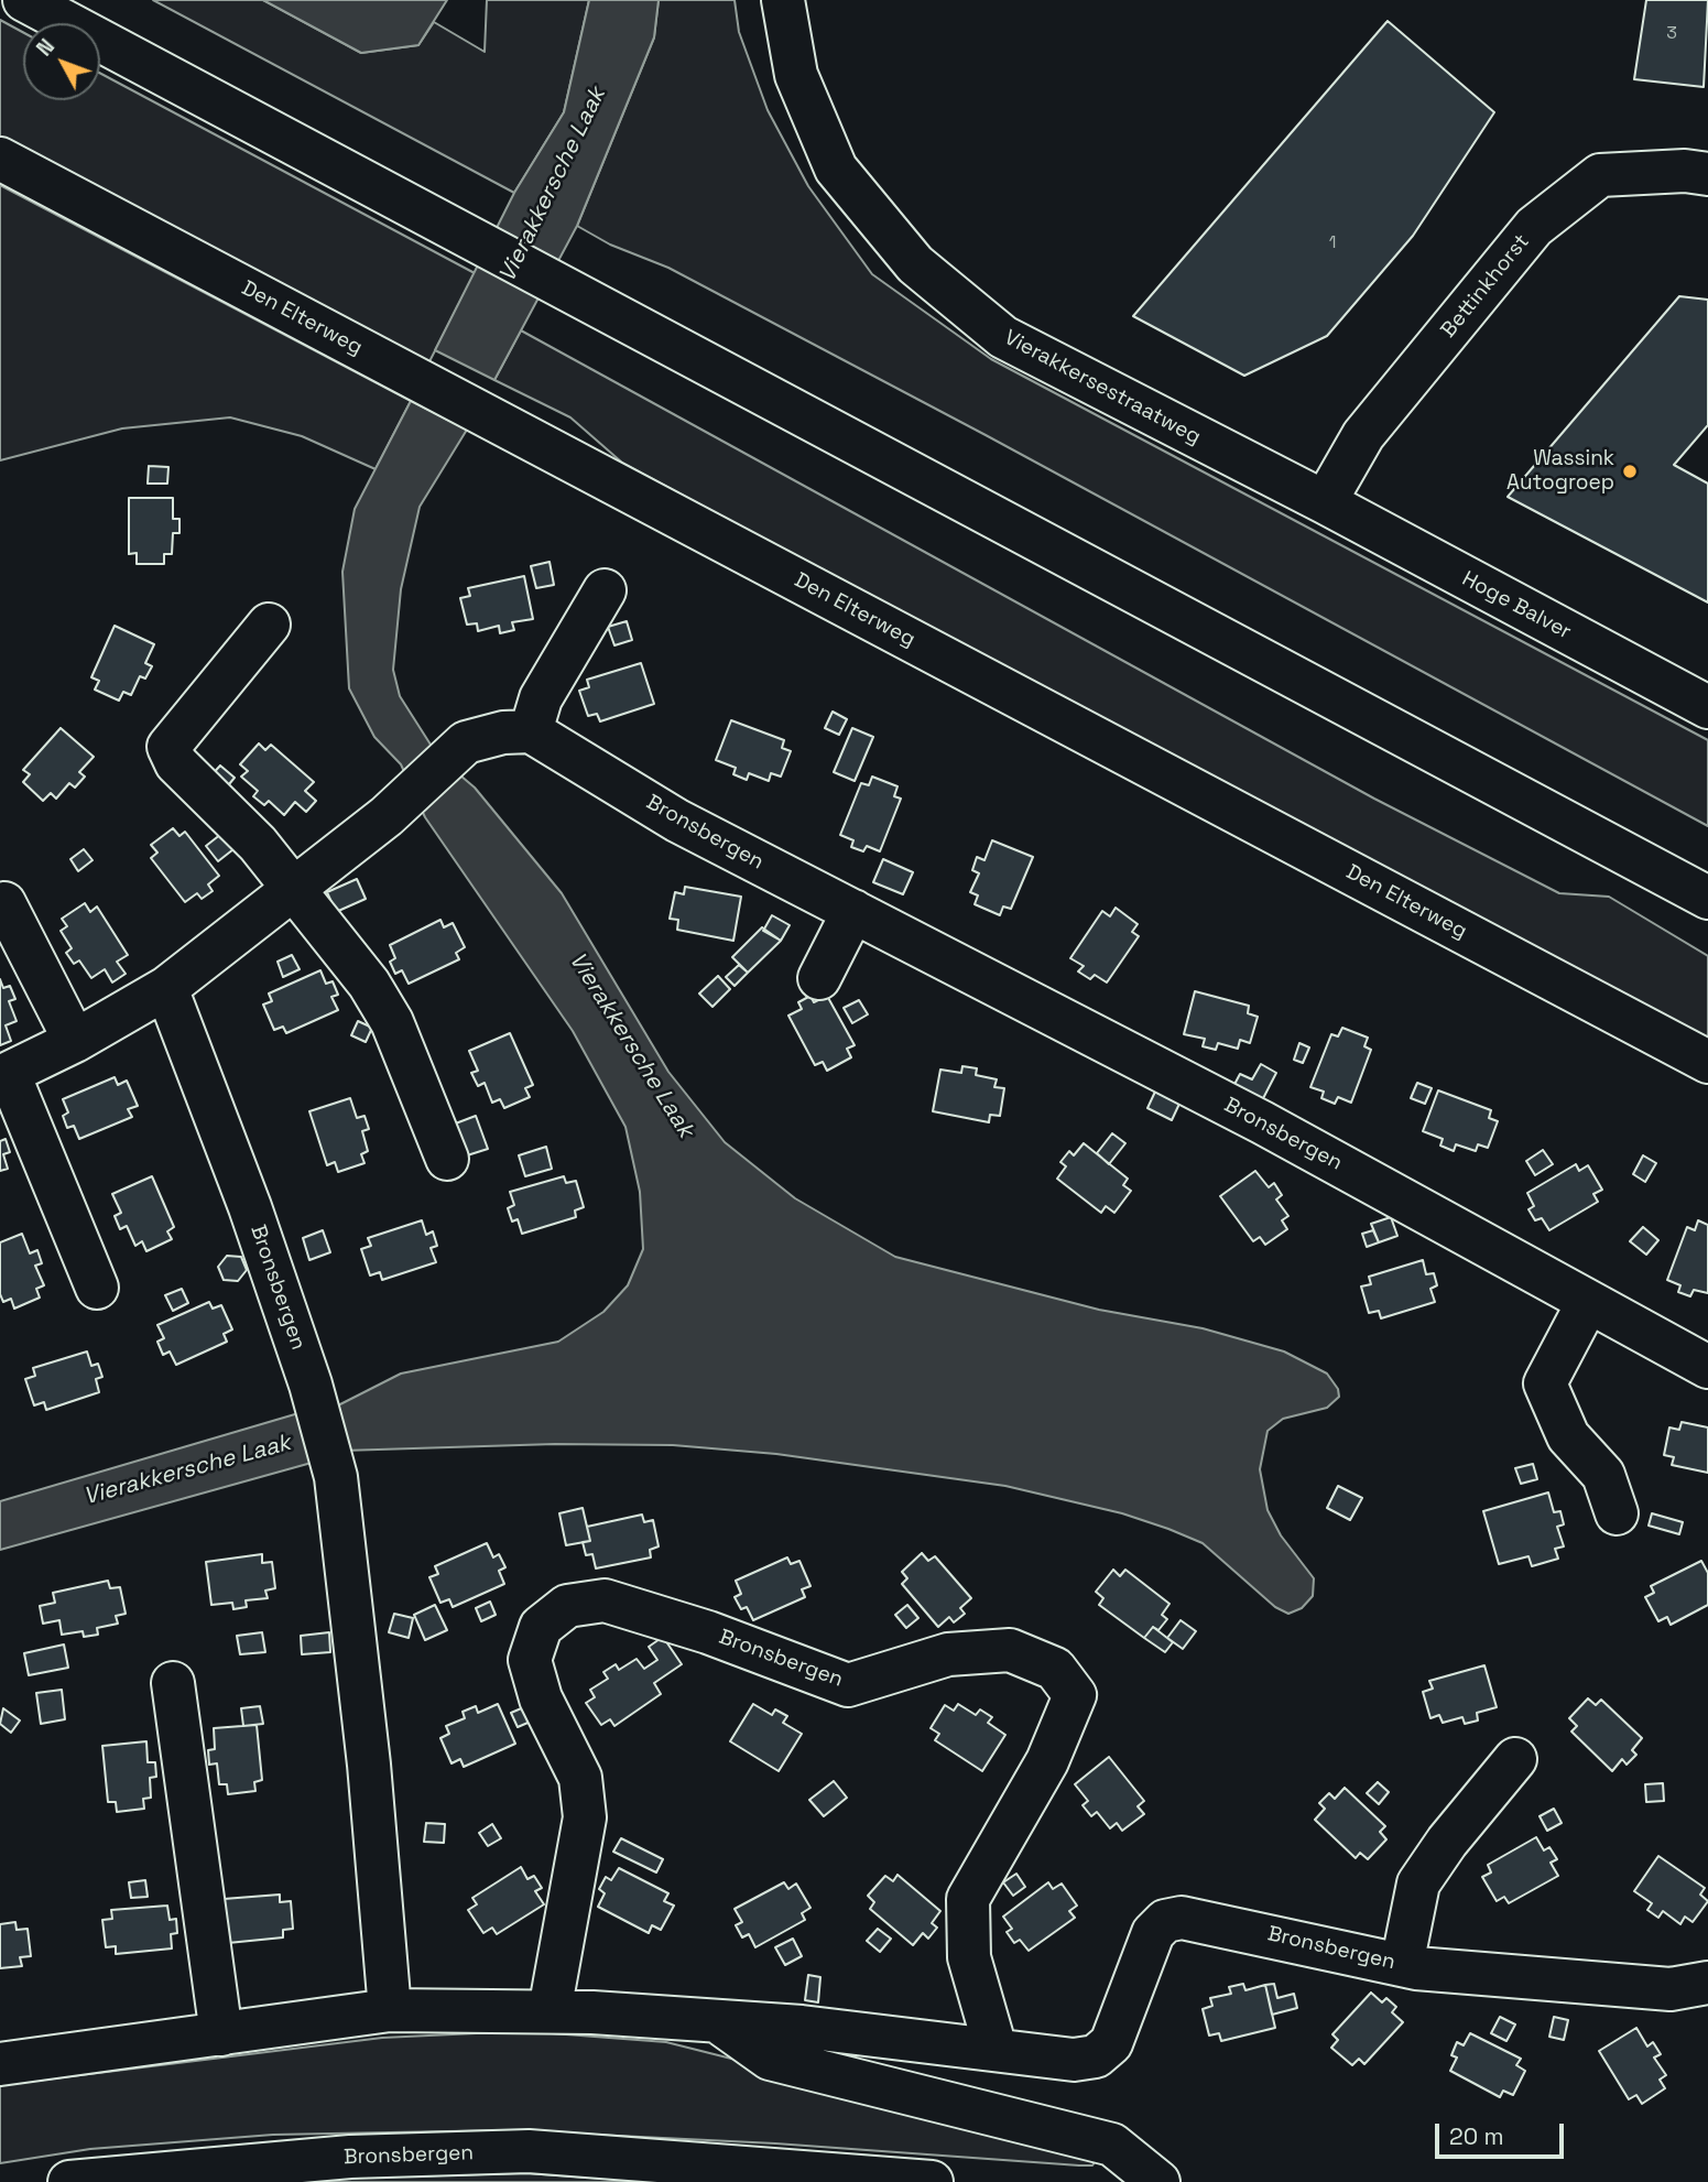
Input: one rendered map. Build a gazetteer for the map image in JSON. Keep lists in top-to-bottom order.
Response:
{
  "streets": {
    "street": [
      "Bettinkhorst",
      "Den Elterweg",
      "Vierakkersestraatweg",
      "Hoge Balver",
      "Bronsbergen"
    ]
  },
  "crossings": [
    ["Bettinkhorst", "Vierakkersestraatweg"],
    ["Bettinkhorst", "Hoge Balver"],
    ["Vierakkersestraatweg", "Hoge Balver"]
  ],
  "water": ["Vierakkersche Laak"],
  "places": ["Wassink Autogroep"],
  "house_numbers": ["3", "1"],
  "scale_bar": "20 m",
  "north": "top left"
}
